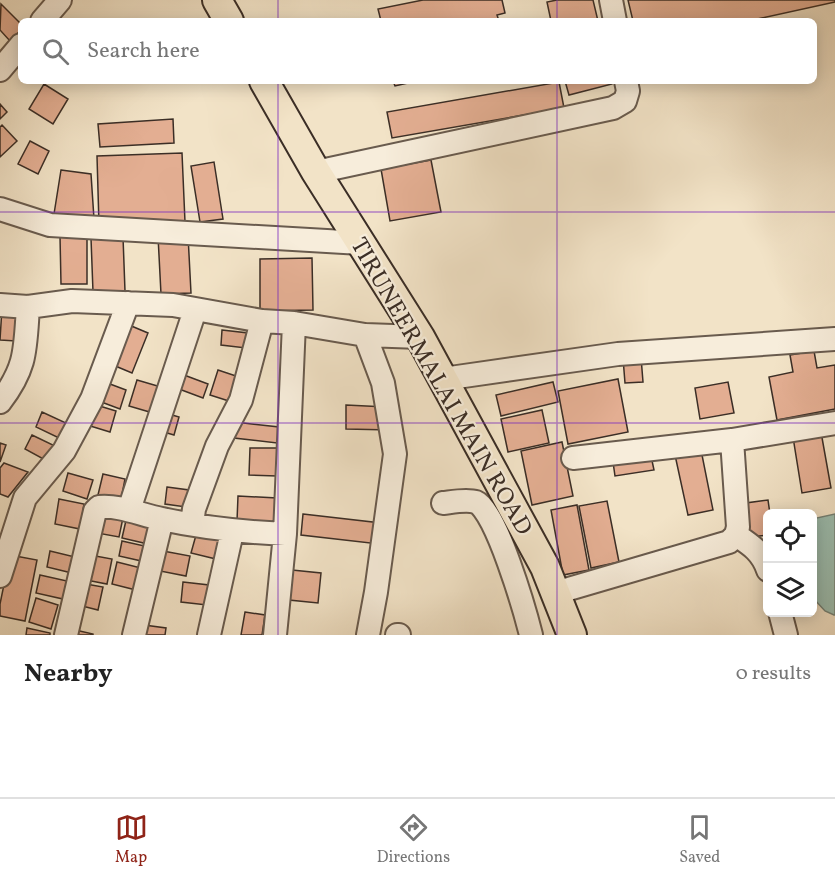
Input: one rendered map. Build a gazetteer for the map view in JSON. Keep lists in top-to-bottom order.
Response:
{
  "streets": {
    "main road": ["TIRUNEERMALAI MAIN ROAD"]
  },
  "page": {
    "search": "Search here",
    "heading": ["Nearby", "0 results"],
    "nav": ["Map", "Directions", "Saved"]
  }
}
